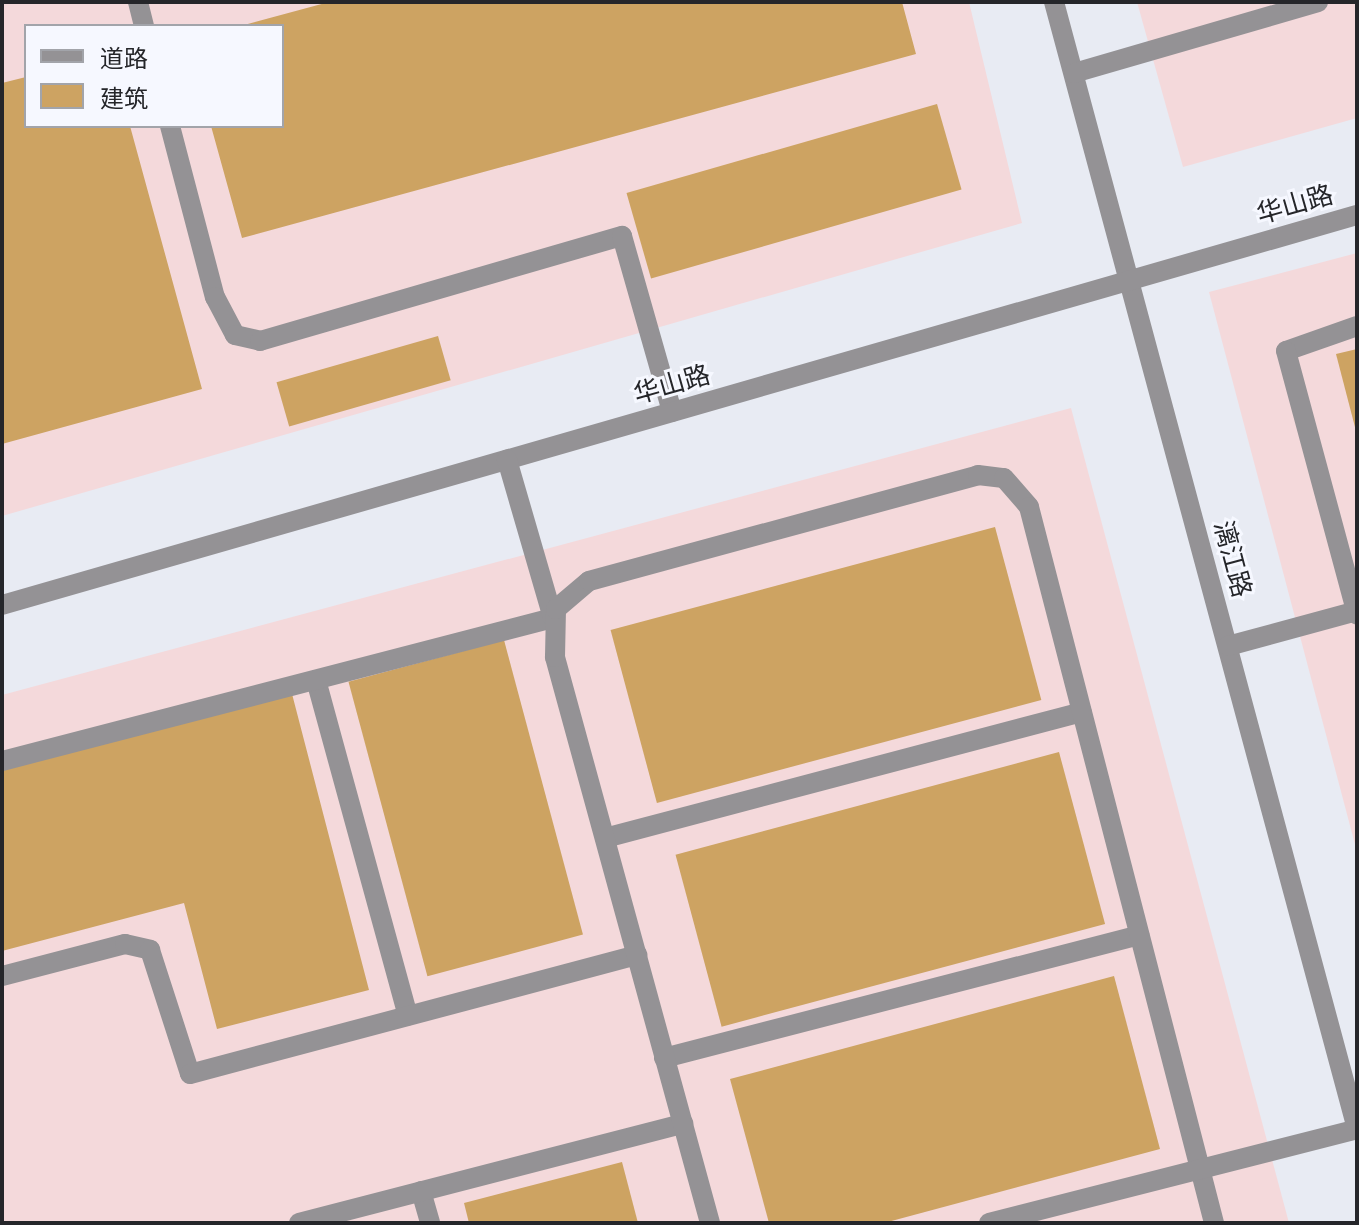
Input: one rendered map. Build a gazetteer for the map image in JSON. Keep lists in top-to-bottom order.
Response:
{
  "streets": {
    "street": ["华山路", "漓江路"]
  },
  "crossings": [
    ["华山路", "漓江路"]
  ],
  "legend": ["道路", "建筑"]
}
